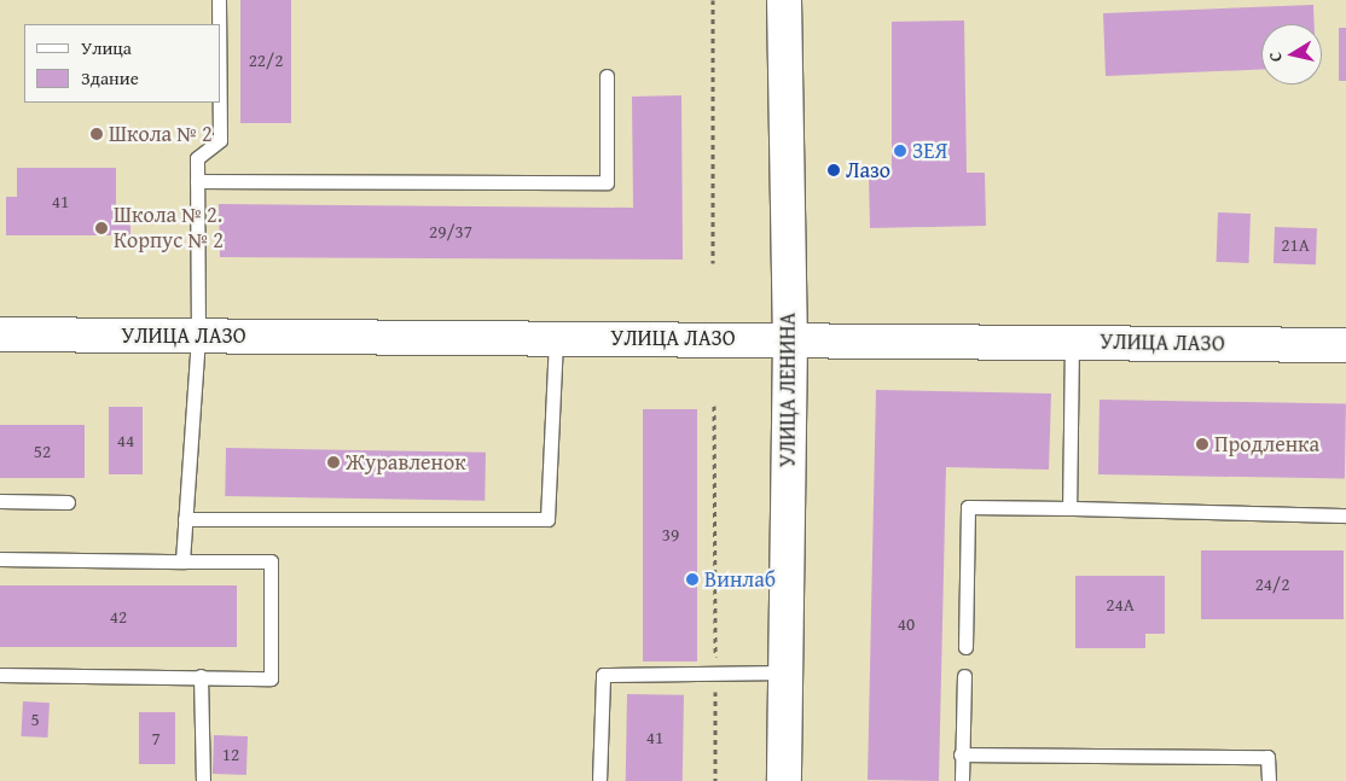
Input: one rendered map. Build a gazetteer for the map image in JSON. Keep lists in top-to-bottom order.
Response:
{
  "streets": {
    "main road": ["УЛИЦА ЛАЗО", "УЛИЦА ЛЕНИНА"]
  },
  "crossings": [
    ["УЛИЦА ЛАЗО", "УЛИЦА ЛЕНИНА"]
  ],
  "places": [
    "Школа № 2",
    "ЗЕЯ",
    "Лазо",
    "Школа № 2. Корпус № 2",
    "Продленка",
    "Журавленок",
    "Винлаб"
  ],
  "house_numbers": [
    "22/2",
    "41",
    "29/37",
    "21А",
    "44",
    "52",
    "39",
    "24/2",
    "24А",
    "42",
    "40",
    "5",
    "41",
    "7",
    "12"
  ],
  "legend": ["Улица", "Здание"],
  "north": "left"
}
